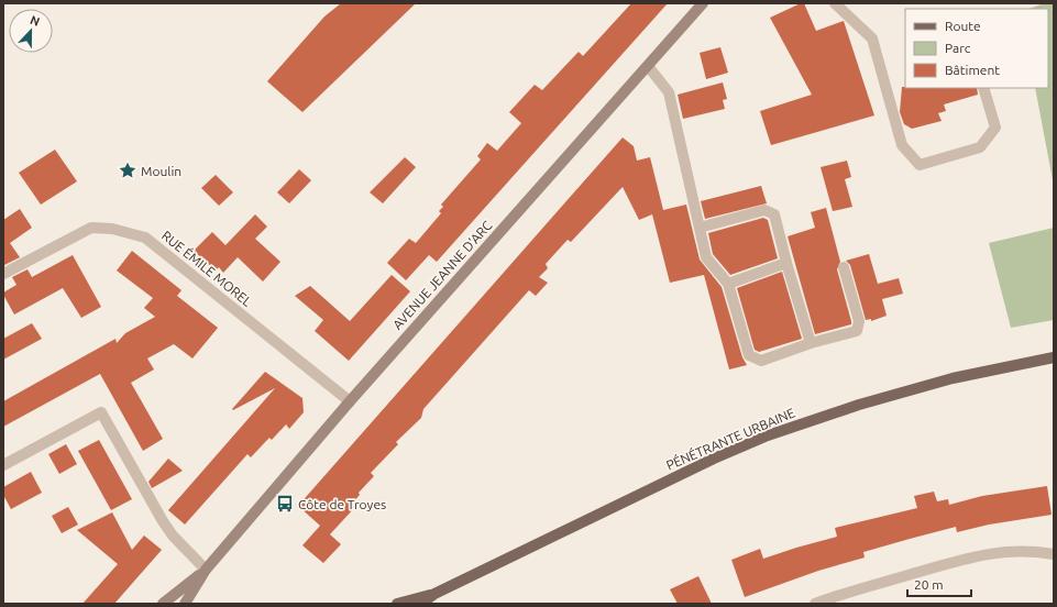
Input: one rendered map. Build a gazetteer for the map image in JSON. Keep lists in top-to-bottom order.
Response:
{
  "streets": {
    "main road": ["AVENUE JEANNE D'ARC", "PÉNÉTRANTE URBAINE"],
    "street": ["RUE ÉMILE MOREL"]
  },
  "crossings": [
    ["RUE ÉMILE MOREL", "AVENUE JEANNE D'ARC"]
  ],
  "places": {
    "place": ["Moulin"],
    "bus stop": ["Côte de Troyes"]
  },
  "legend": ["Route", "Parc", "Bâtiment"],
  "scale_bar": "20 m",
  "north": "top"
}
